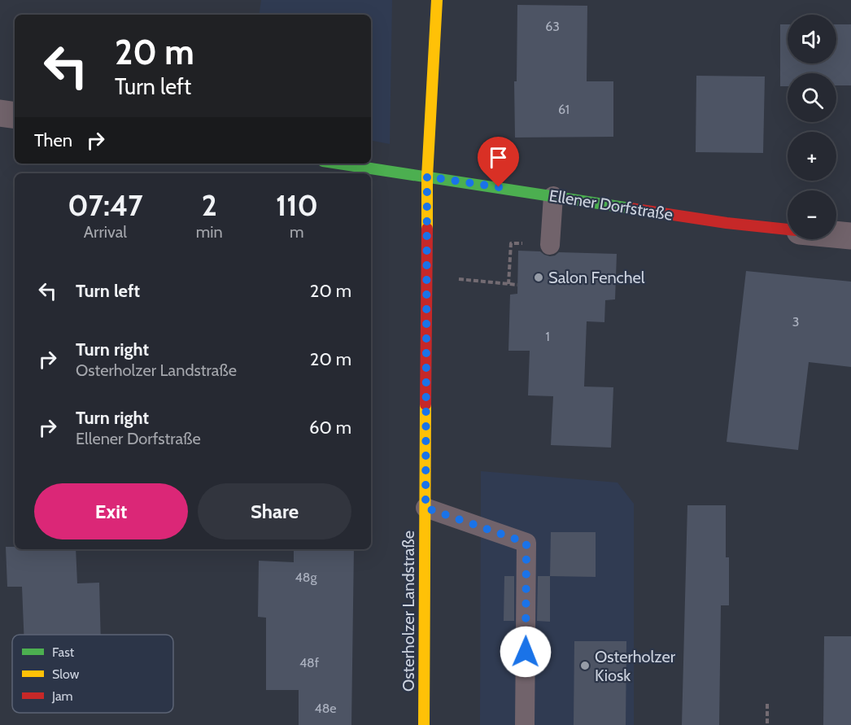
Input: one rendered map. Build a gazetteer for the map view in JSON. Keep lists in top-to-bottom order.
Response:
{
  "streets": {
    "main road": ["Ellener Dorfstraße", "Osterholzer Landstraße"]
  },
  "crossings": [
    ["Ellener Dorfstraße", "Osterholzer Landstraße"]
  ],
  "places": ["Salon Fenchel", "Osterholzer Kiosk"],
  "house_numbers": [
    "63",
    "61",
    "3",
    "1",
    "48g",
    "48f",
    "48e"
  ],
  "legend": ["Fast", "Slow", "Jam"],
  "page": {
    "map_buttons": ["+", "−"],
    "turn": ["20 m", "Turn left"],
    "then": "Then",
    "eta": [
      "07:47",
      "Arrival",
      "2",
      "min",
      "110",
      "m"
    ],
    "list": [
      {
        "name": "Turn left",
        "value": "20 m"
      },
      {
        "name": "Turn right",
        "note": "Osterholzer Landstraße",
        "value": "20 m"
      },
      {
        "name": "Turn right",
        "note": "Ellener Dorfstraße",
        "value": "60 m"
      }
    ],
    "buttons": ["Exit", "Share"]
  }
}
